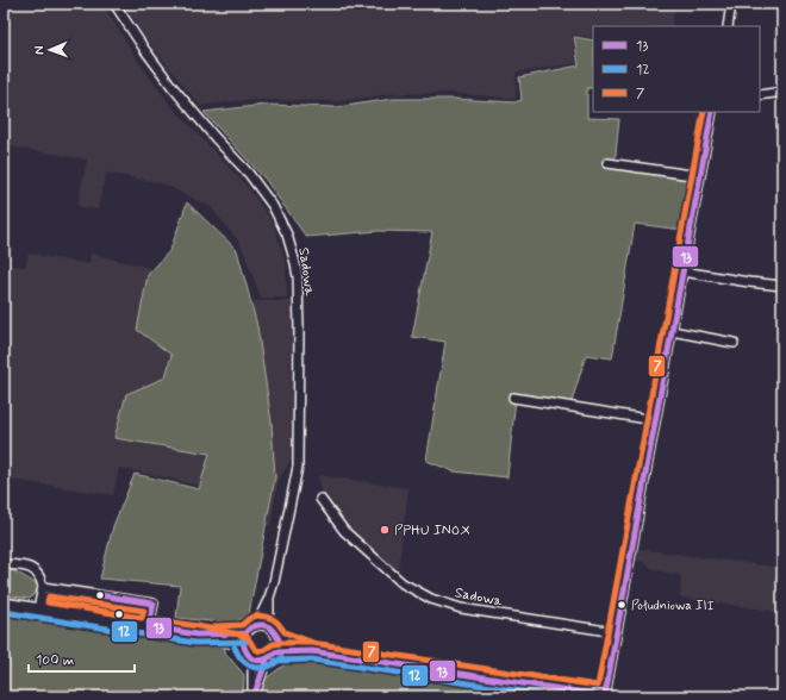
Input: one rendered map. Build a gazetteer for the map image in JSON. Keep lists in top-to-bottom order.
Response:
{
  "streets": {
    "street": ["Sadowa"]
  },
  "places": ["PPHU INOX", "Południowa III"],
  "lines": ["transit line 13", "transit line 7", "transit line 12"],
  "legend": ["13", "12", "7"],
  "scale_bar": "100 m",
  "north": "left"
}
